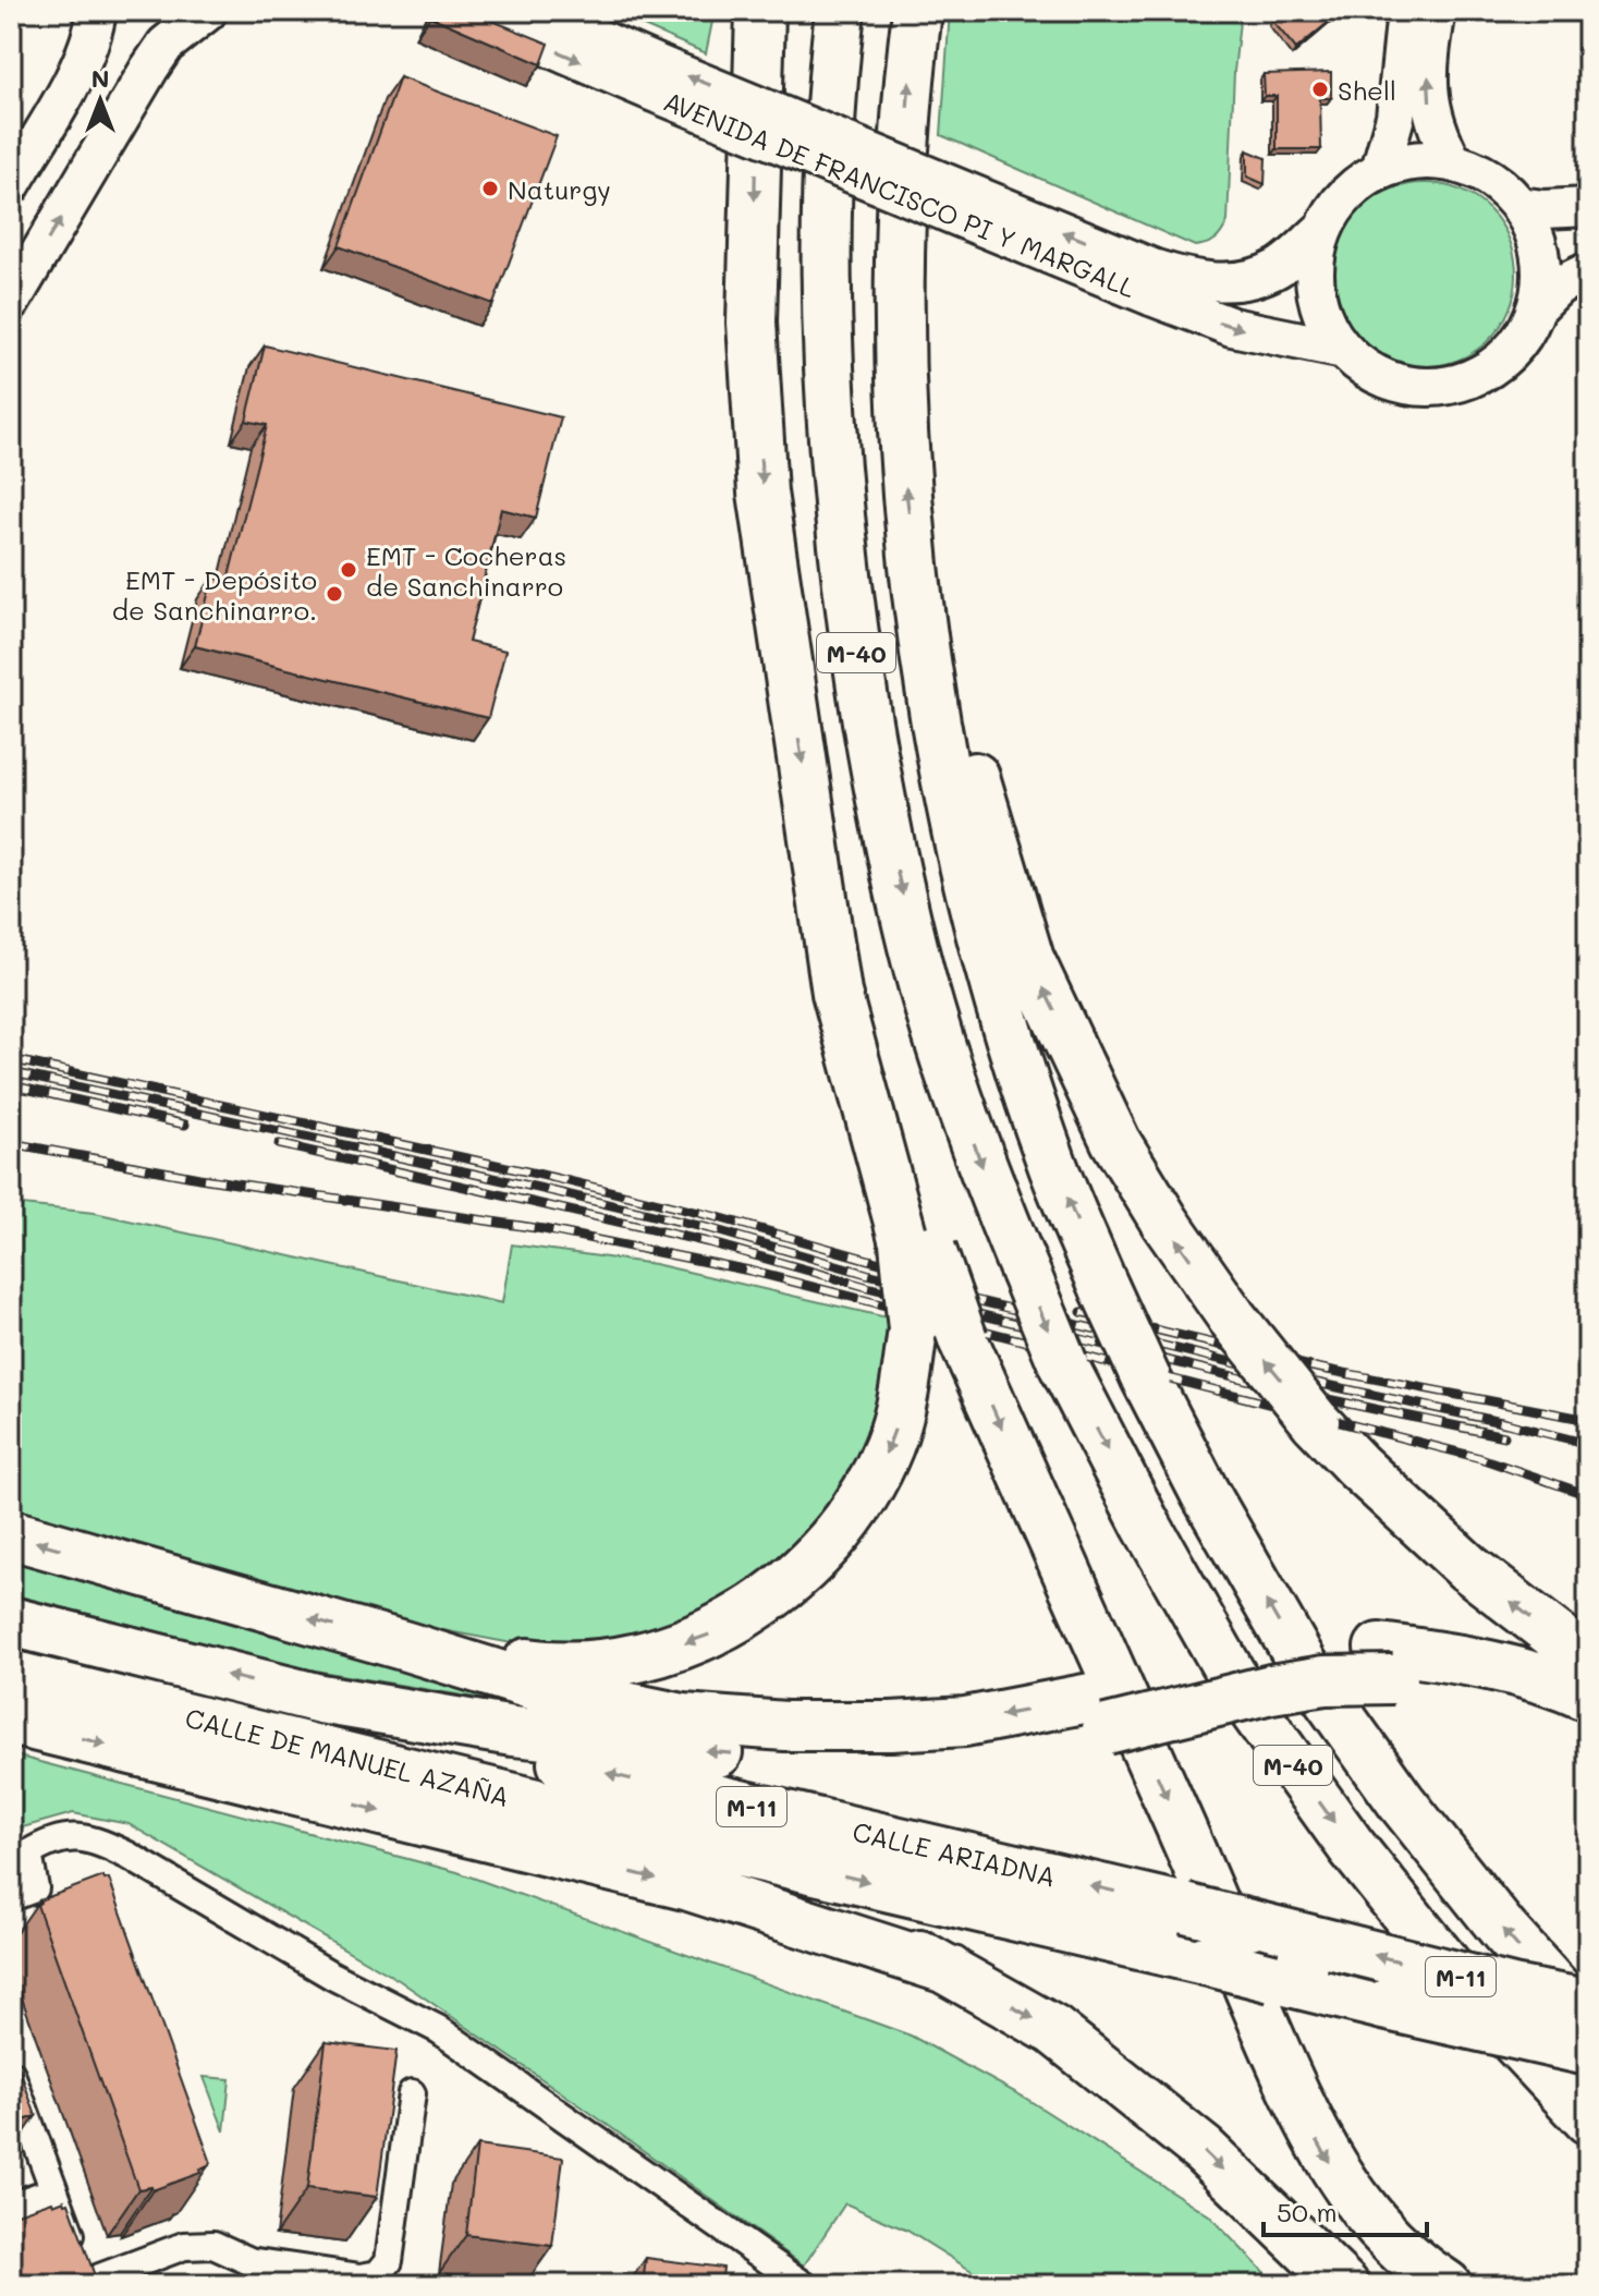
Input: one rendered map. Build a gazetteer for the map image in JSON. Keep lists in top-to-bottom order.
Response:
{
  "streets": {
    "highway": [
      "M-40",
      "CALLE DE MANUEL AZAÑA",
      "M-11",
      "CALLE ARIADNA"
    ],
    "street": ["AVENIDA DE FRANCISCO PI Y MARGALL"]
  },
  "crossings": [
    ["CALLE DE MANUEL AZAÑA", "CALLE ARIADNA"]
  ],
  "places": [
    "Shell",
    "Naturgy",
    "EMT - Cocheras de Sanchinarro",
    "EMT - Depósito de Sanchinarro."
  ],
  "scale_bar": "50 m",
  "north": "top"
}
